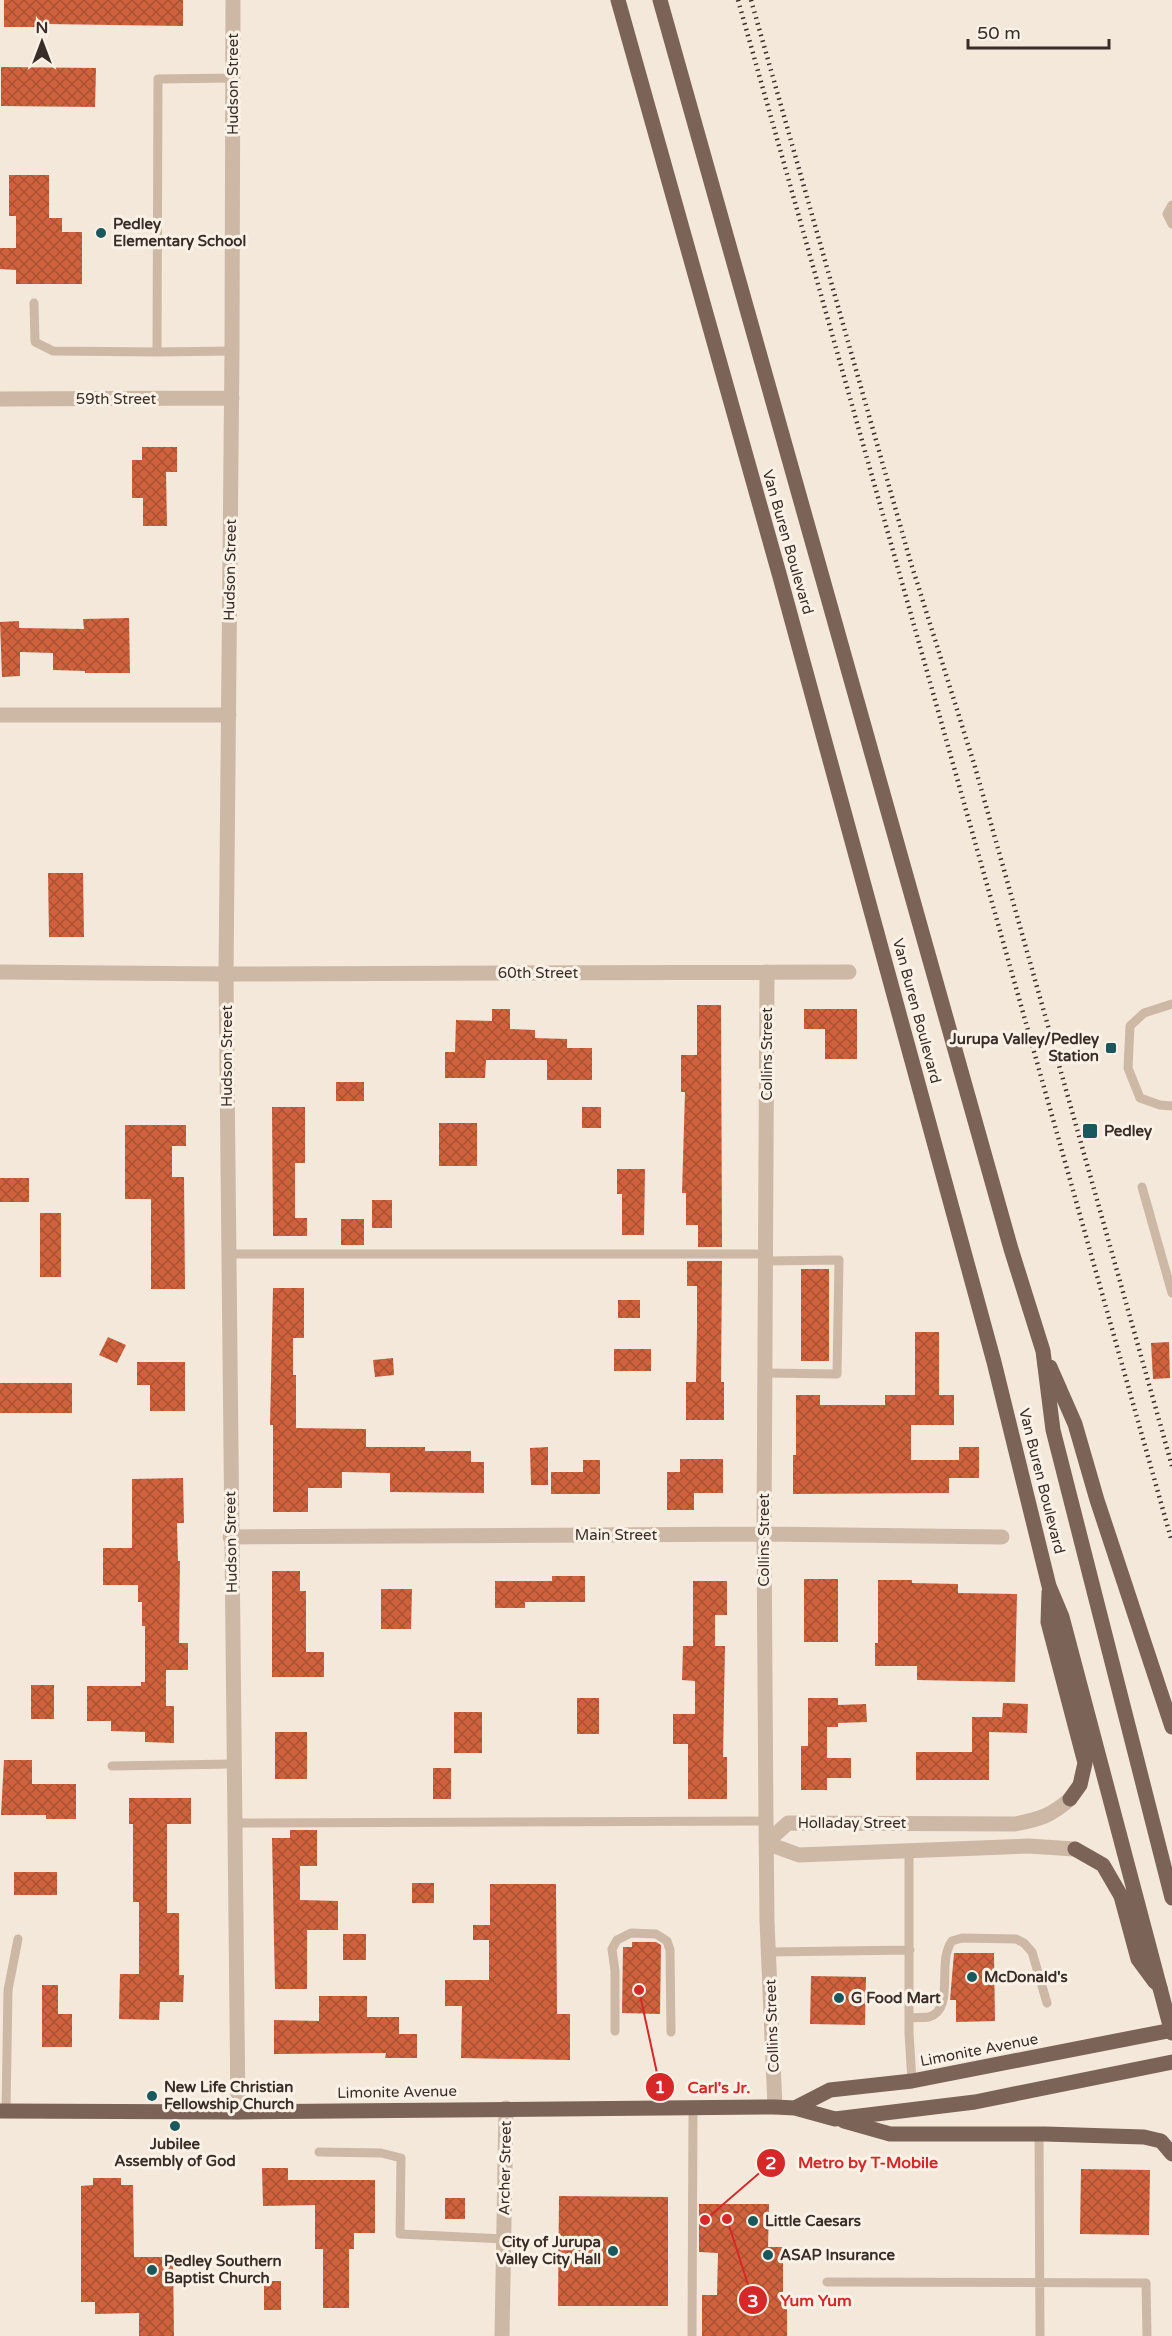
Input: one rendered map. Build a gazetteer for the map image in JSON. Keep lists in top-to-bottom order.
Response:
{
  "streets": {
    "main road": ["Van Buren Boulevard", "Limonite Avenue"],
    "street": [
      "Hudson Street",
      "59th Street",
      "60th Street",
      "Collins Street",
      "Main Street",
      "Holladay Street",
      "Archer Street"
    ]
  },
  "crossings": [
    ["Hudson Street", "59th Street"],
    ["Hudson Street", "60th Street"],
    ["Hudson Street", "Main Street"],
    ["Hudson Street", "Limonite Avenue"],
    ["Van Buren Boulevard", "Limonite Avenue"],
    ["60th Street", "Collins Street"],
    ["Collins Street", "Main Street"],
    ["Collins Street", "Holladay Street"],
    ["Collins Street", "Limonite Avenue"],
    ["Limonite Avenue", "Archer Street"]
  ],
  "places": {
    "other": [
      "Pedley Elementary School",
      "McDonald's",
      "Carl's Jr.",
      "G Food Mart",
      "New Life Christian Fellowship Church",
      "Jubilee Assembly of God",
      "Yum Yum",
      "Metro by T-Mobile",
      "Little Caesars",
      "City of Jurupa Valley City Hall",
      "ASAP Insurance",
      "Pedley Southern Baptist Church"
    ],
    "transit": ["Jurupa Valley/Pedley Station", "Pedley"]
  },
  "scale_bar": "50 m",
  "north": "top"
}
